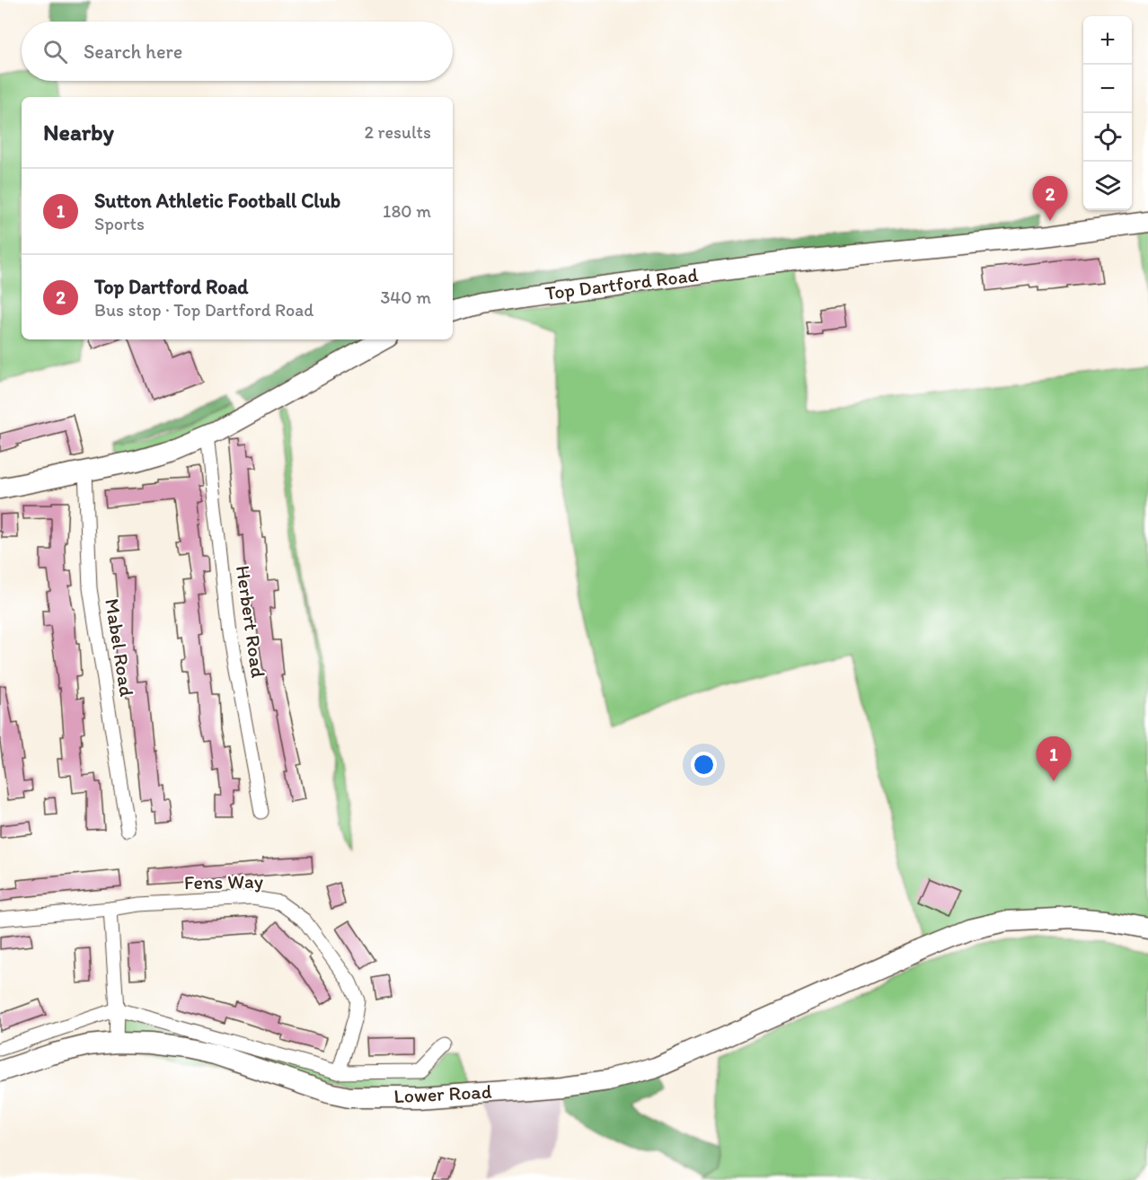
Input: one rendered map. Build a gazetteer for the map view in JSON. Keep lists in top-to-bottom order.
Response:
{
  "streets": {
    "street": [
      "Top Dartford Road",
      "Herbert Road",
      "Mabel Road",
      "Fens Way",
      "Lower Road"
    ]
  },
  "crossings": [
    ["Fens Way", "Lower Road"]
  ],
  "page": {
    "map_buttons": ["+", "−"],
    "search": "Search here",
    "heading": ["Nearby", "2 results"],
    "list": [
      {
        "mark": "1",
        "name": "Sutton Athletic Football Club",
        "note": "Sports",
        "value": "180 m"
      },
      {
        "mark": "2",
        "name": "Top Dartford Road",
        "note": "Bus stop · Top Dartford Road",
        "value": "340 m"
      }
    ],
    "pins": ["2", "1"]
  }
}
